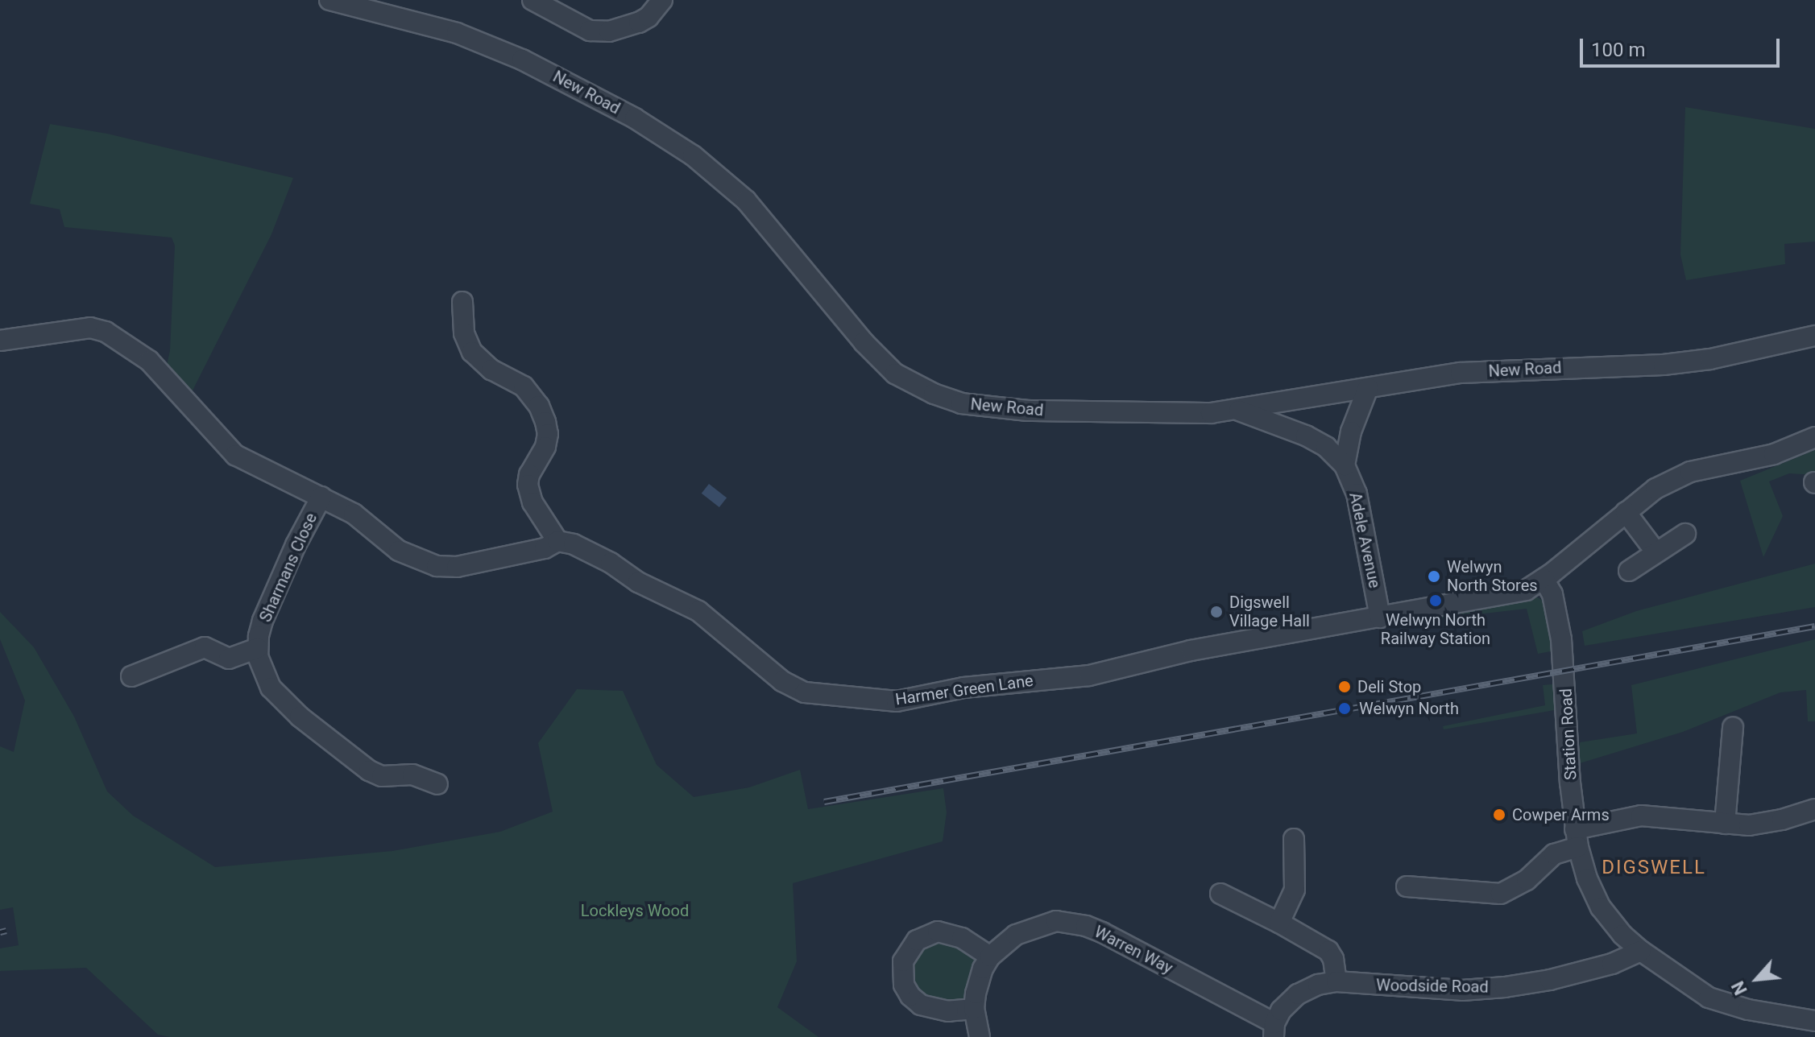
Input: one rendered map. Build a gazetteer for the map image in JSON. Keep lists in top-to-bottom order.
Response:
{
  "streets": {
    "street": [
      "New Road",
      "Adele Avenue",
      "Sharmans Close",
      "Harmer Green Lane",
      "Station Road",
      "Warren Way",
      "Woodside Road"
    ]
  },
  "crossings": [
    ["New Road", "Adele Avenue"],
    ["Adele Avenue", "Harmer Green Lane"],
    ["Harmer Green Lane", "Station Road"],
    ["Station Road", "Woodside Road"],
    ["Warren Way", "Woodside Road"]
  ],
  "districts": ["DIGSWELL"],
  "parks": ["Lockleys Wood"],
  "places": [
    "Welwyn North Stores",
    "Welwyn North Railway Station",
    "Digswell Village Hall",
    "Deli Stop",
    "Welwyn North",
    "Cowper Arms"
  ],
  "scale_bar": "100 m",
  "north": "bottom left"
}
